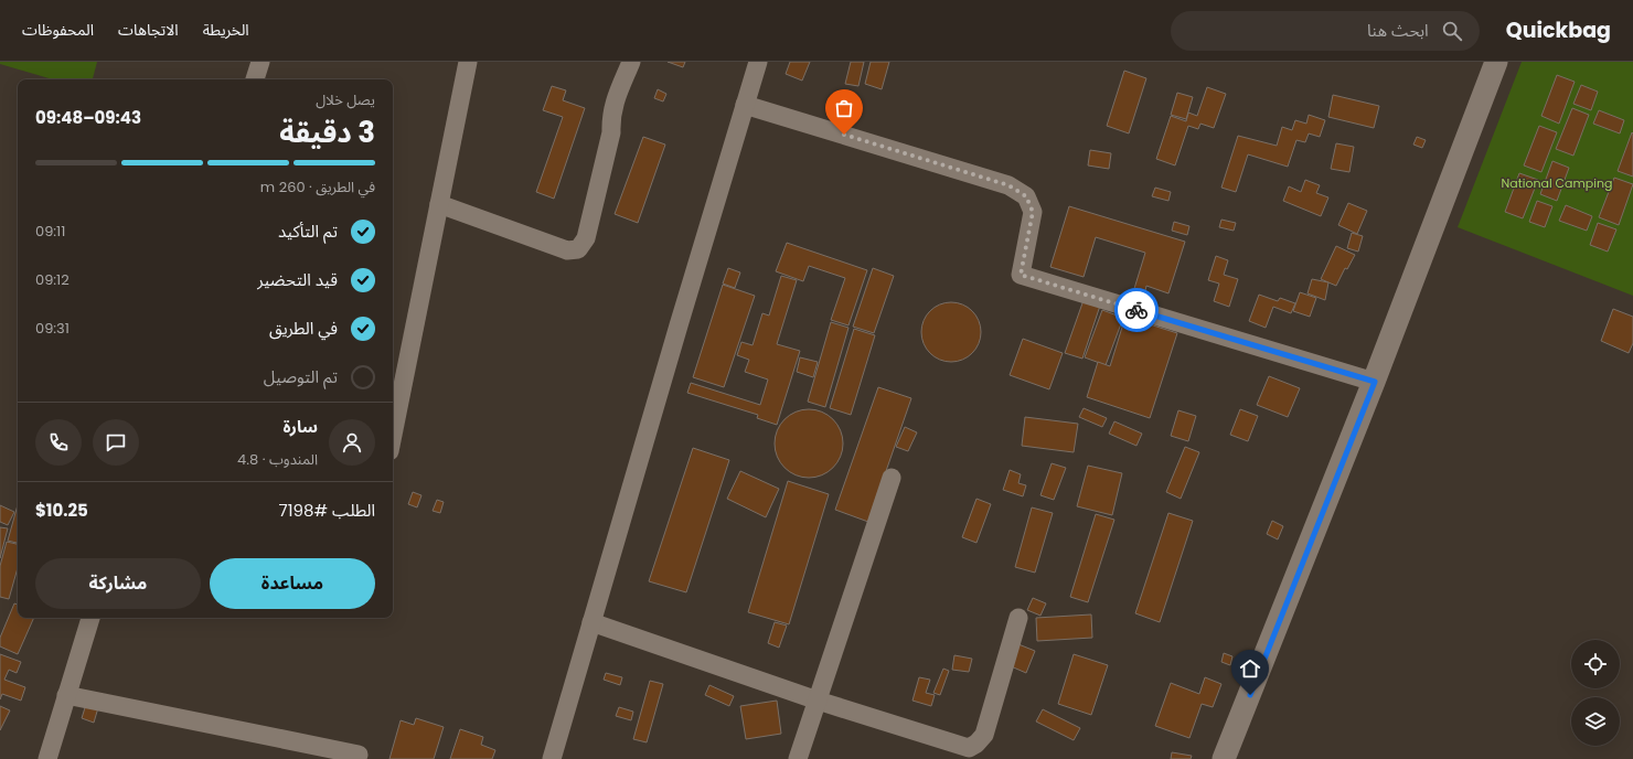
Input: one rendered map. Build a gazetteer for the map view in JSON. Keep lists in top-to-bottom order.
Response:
{
  "parks": ["National Camping"],
  "page": {
    "header": "Quickbag",
    "search": "ابحث هنا",
    "nav": ["الخريطة", "الاتجاهات", "المحفوظات"],
    "heading": ["3 دقيقة", "يصل خلال", "09:43–09:48"],
    "panel": [
      "سارة",
      "المندوب · 4.8",
      "الطلب #7198",
      "$10.25"
    ],
    "bar": "في الطريق · 260 m",
    "list": [
      ["تم التأكيد", "09:11"],
      ["قيد التحضير", "09:12"],
      ["في الطريق", "09:31"],
      "تم التوصيل"
    ],
    "buttons": ["مساعدة", "مشاركة"]
  }
}
